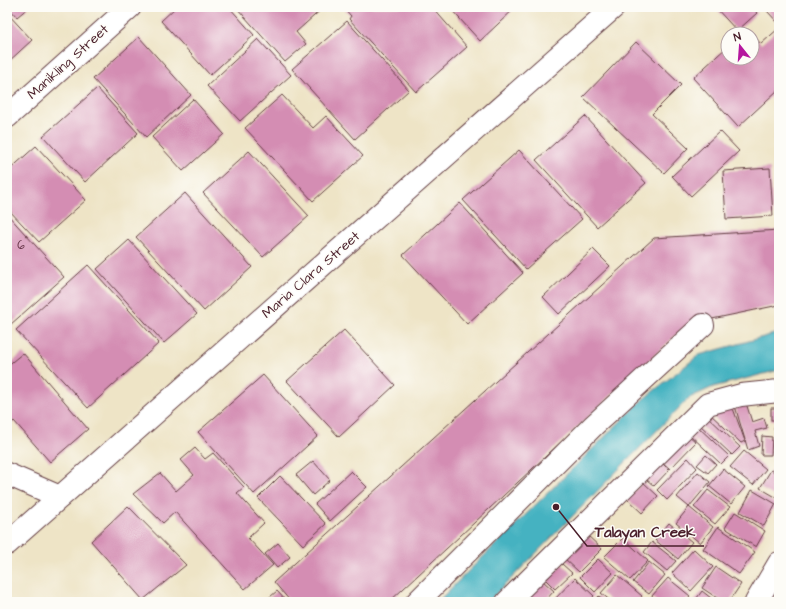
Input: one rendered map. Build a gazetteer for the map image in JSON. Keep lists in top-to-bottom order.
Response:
{
  "streets": {
    "street": ["Manikling Street", "Maria Clara Street"]
  },
  "places": ["Talayan Creek"],
  "house_numbers": ["6"],
  "north": "top"
}
